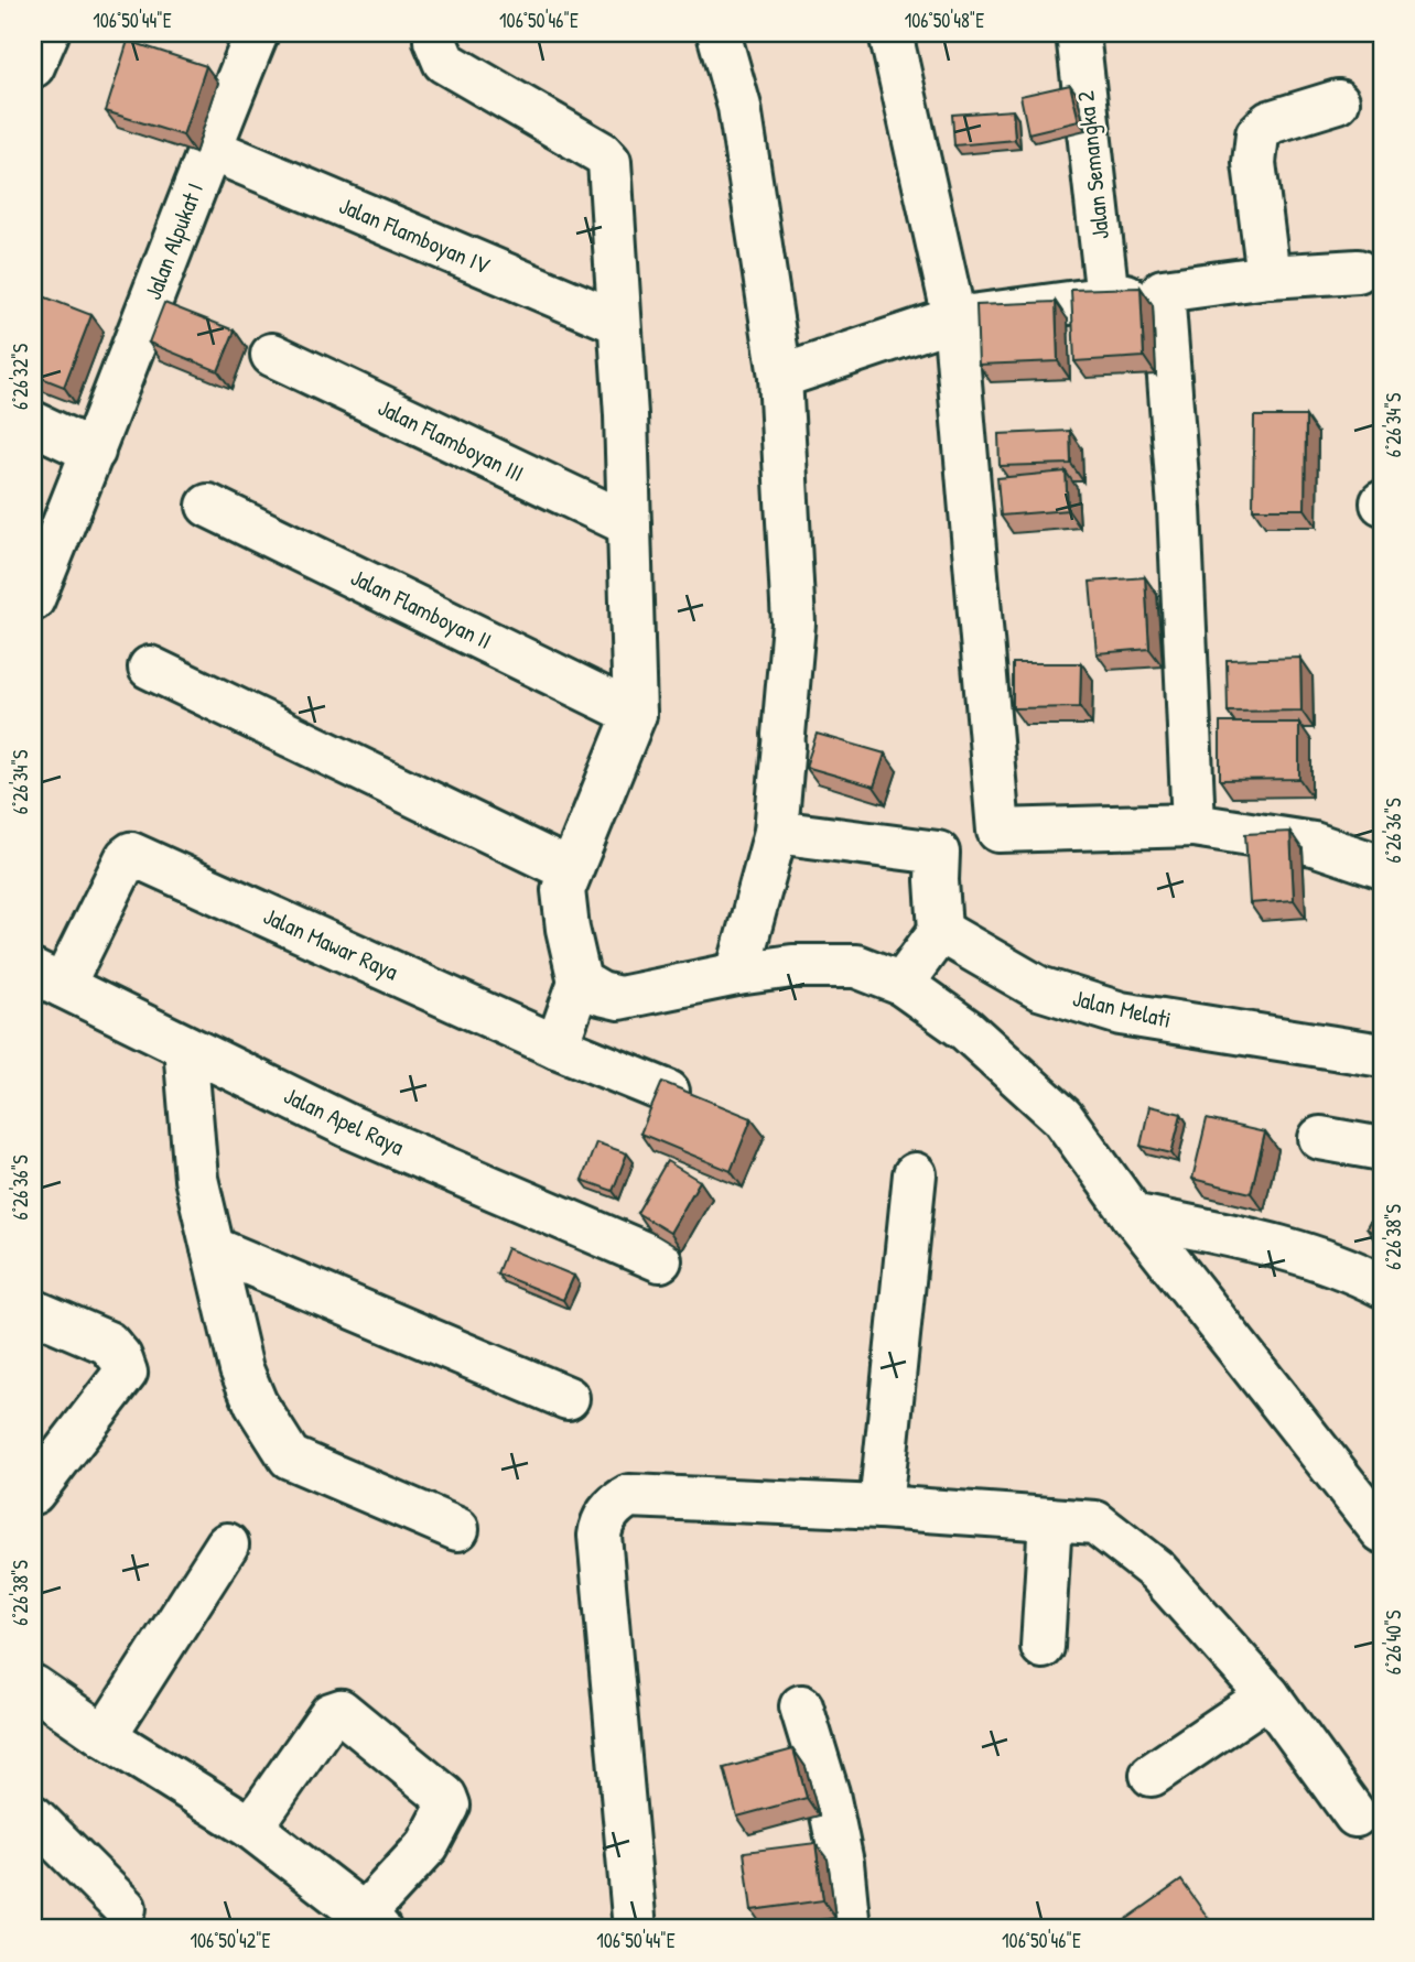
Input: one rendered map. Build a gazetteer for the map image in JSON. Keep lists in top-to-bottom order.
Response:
{
  "streets": {
    "street": [
      "Jalan Semangka 2",
      "Jalan Flamboyan IV",
      "Jalan Alpukat I",
      "Jalan Flamboyan III",
      "Jalan Flamboyan II",
      "Jalan Mawar Raya",
      "Jalan Melati",
      "Jalan Apel Raya"
    ]
  },
  "crossings": [
    ["Jalan Flamboyan IV", "Jalan Alpukat I"],
    ["Jalan Mawar Raya", "Jalan Apel Raya"]
  ],
  "coordinates": [
    "106°50'44\"E",
    "106°50'46\"E",
    "106°50'48\"E",
    "6°26'32\"S",
    "6°26'34\"S",
    "6°26'36\"S",
    "6°26'38\"S",
    "6°26'40\"S",
    "106°50'42\"E"
  ]
}
